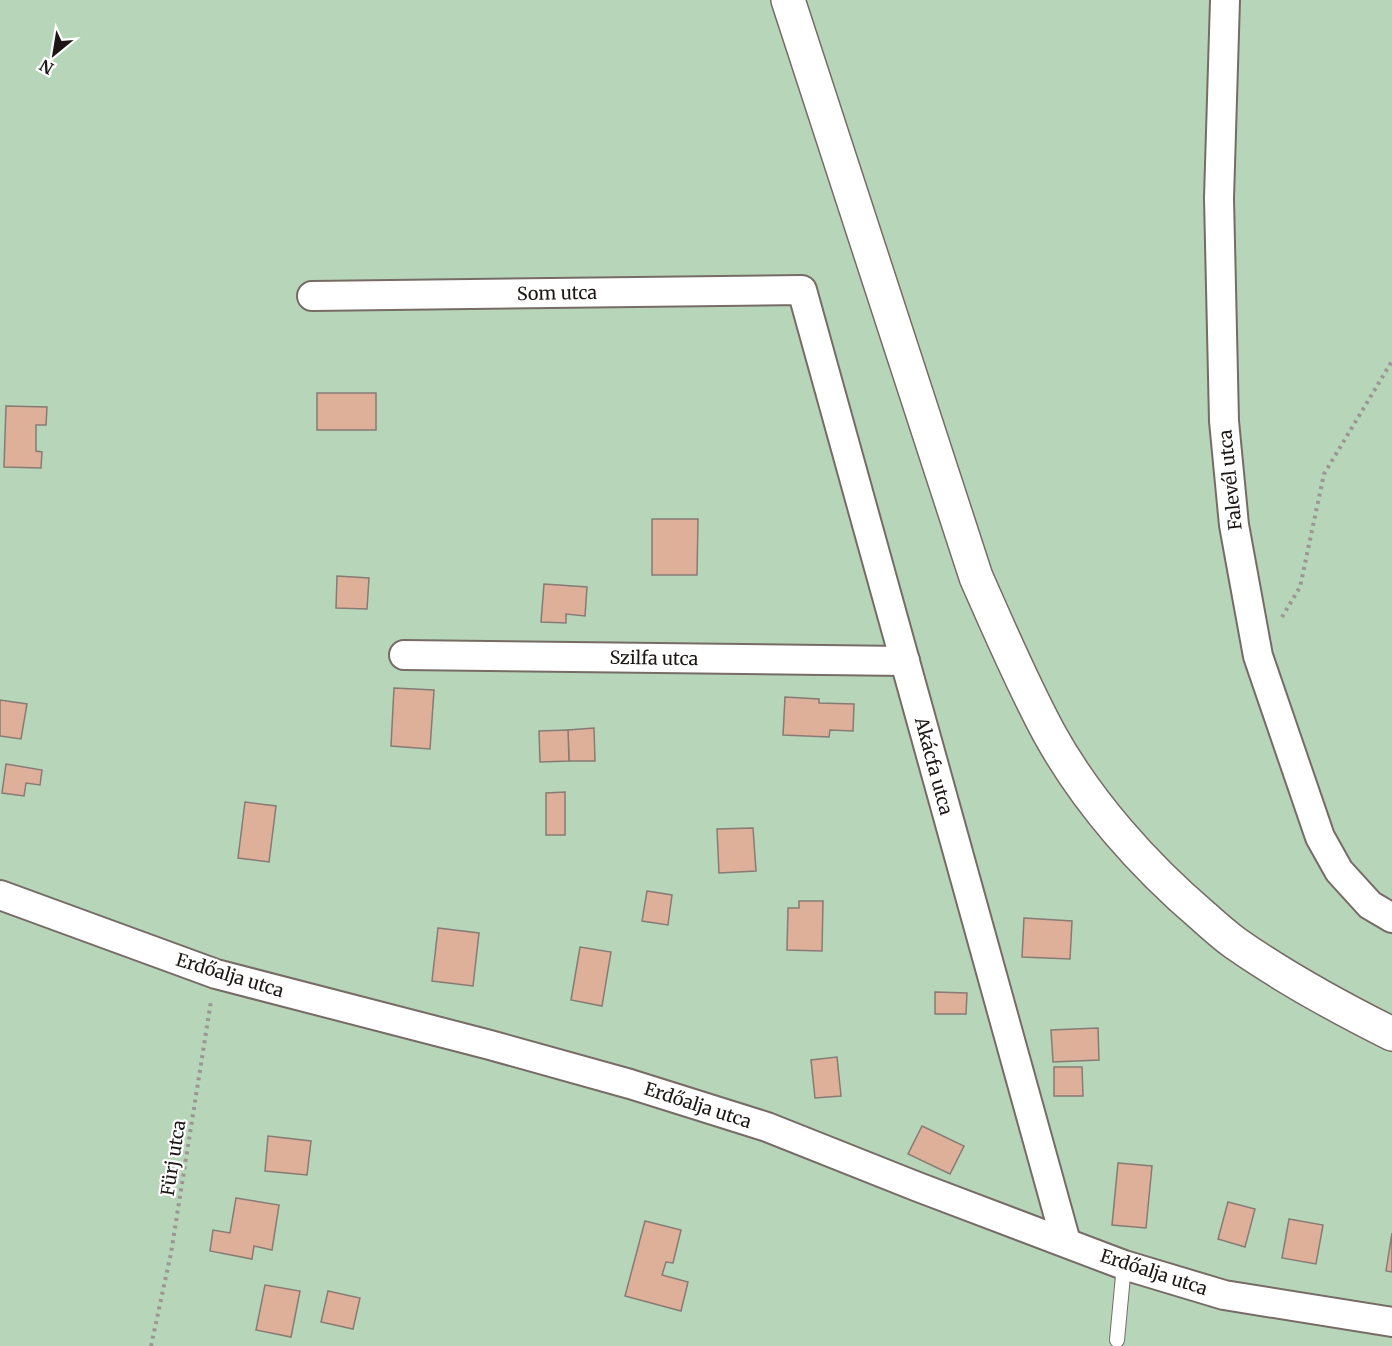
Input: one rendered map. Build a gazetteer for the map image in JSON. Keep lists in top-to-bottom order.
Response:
{
  "streets": {
    "street": [
      "Som utca",
      "Falevél utca",
      "Szilfa utca",
      "Akácfa utca",
      "Erdőalja utca"
    ],
    "path": ["Fürj utca"]
  },
  "crossings": [
    ["Som utca", "Akácfa utca"],
    ["Szilfa utca", "Akácfa utca"],
    ["Akácfa utca", "Erdőalja utca"],
    ["Erdőalja utca", "Fürj utca"]
  ],
  "north": "bottom left"
}
